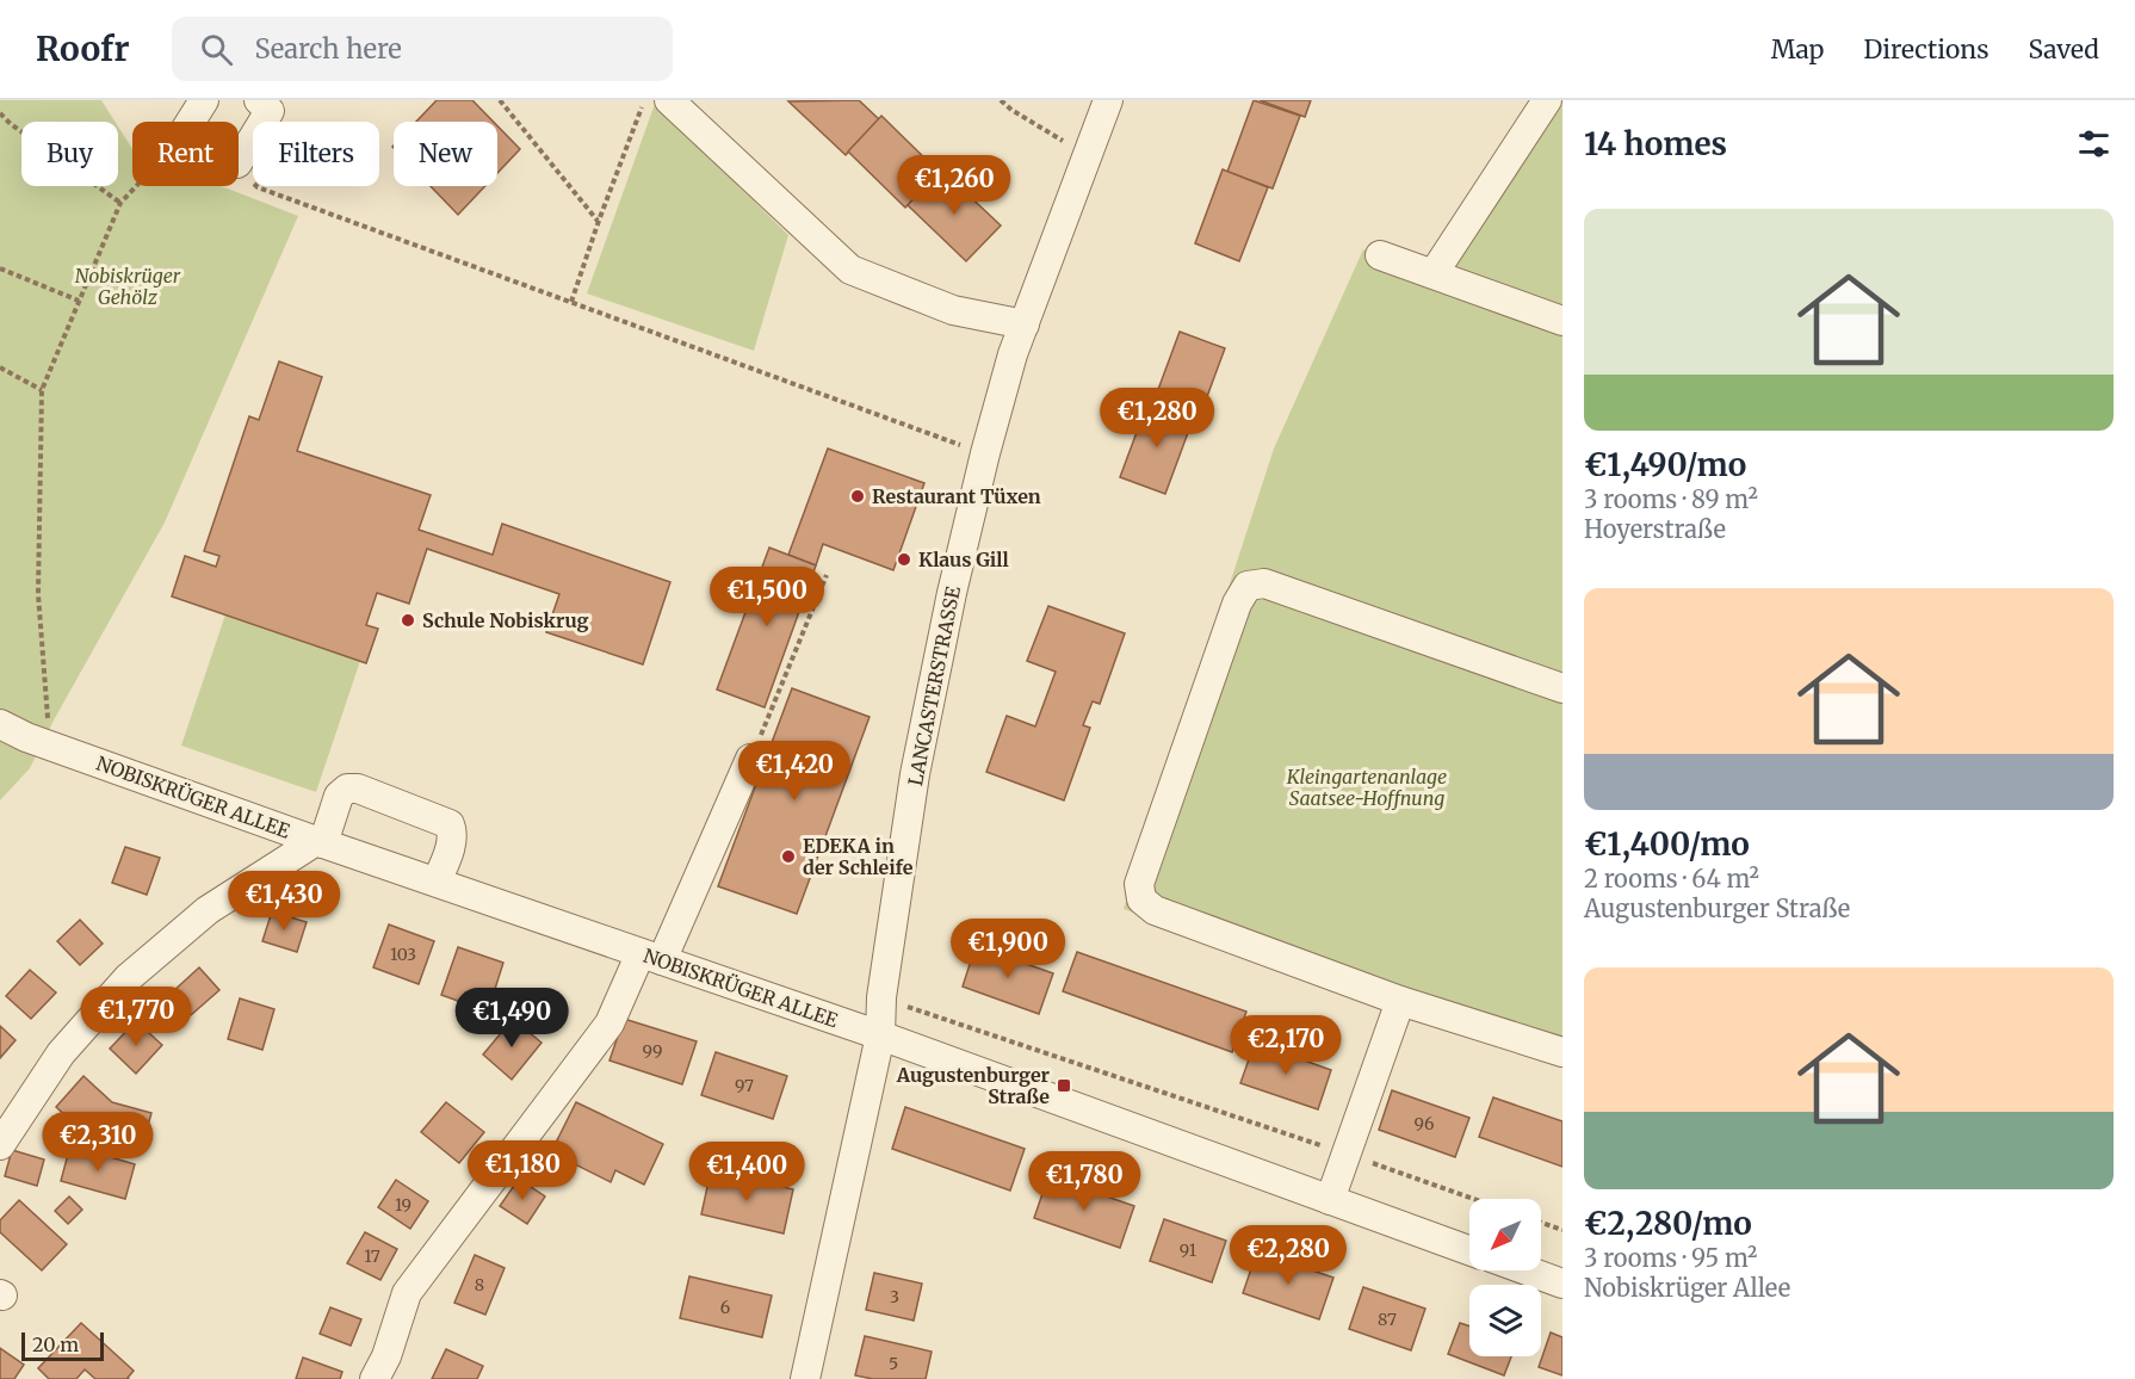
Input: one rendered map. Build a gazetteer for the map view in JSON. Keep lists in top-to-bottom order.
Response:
{
  "streets": {
    "street": ["LANCASTERSTRASSE", "NOBISKRÜGER ALLEE"]
  },
  "crossings": [
    ["LANCASTERSTRASSE", "NOBISKRÜGER ALLEE"]
  ],
  "parks": ["Nobiskrüger Gehölz", "Kleingartenanlage Saatsee-Hoffnung"],
  "places": {
    "other": [
      "Restaurant Tüxen",
      "Klaus Gill",
      "Schule Nobiskrug",
      "EDEKA in der Schleife"
    ],
    "transit": ["Augustenburger Straße"]
  },
  "house_numbers": [
    "103",
    "99",
    "97",
    "96",
    "19",
    "91",
    "17",
    "8",
    "3",
    "6",
    "87",
    "5"
  ],
  "scale_bar": "20 m",
  "north": "bottom left",
  "page": {
    "header": "Roofr",
    "search": "Search here",
    "nav": ["Map", "Directions", "Saved"],
    "heading": "14 homes",
    "chip": [
      "Buy",
      "Rent",
      "Filters",
      "New"
    ],
    "price": [
      "€1,260",
      "€1,280",
      "€1,500",
      "€1,420",
      "€1,430",
      "€1,900",
      "€1,770",
      "€1,490",
      "€2,170",
      "€2,310",
      "€1,180",
      "€1,400",
      "€1,780",
      "€2,280"
    ],
    "list": [
      {
        "name": "€1,490/mo",
        "note": "3 rooms · 89 m² · Hoyerstraße"
      },
      {
        "name": "€1,400/mo",
        "note": "2 rooms · 64 m² · Augustenburger Straße"
      },
      {
        "name": "€2,280/mo",
        "note": "3 rooms · 95 m² · Nobiskrüger Allee"
      }
    ],
    "scale": "20 m"
  }
}
